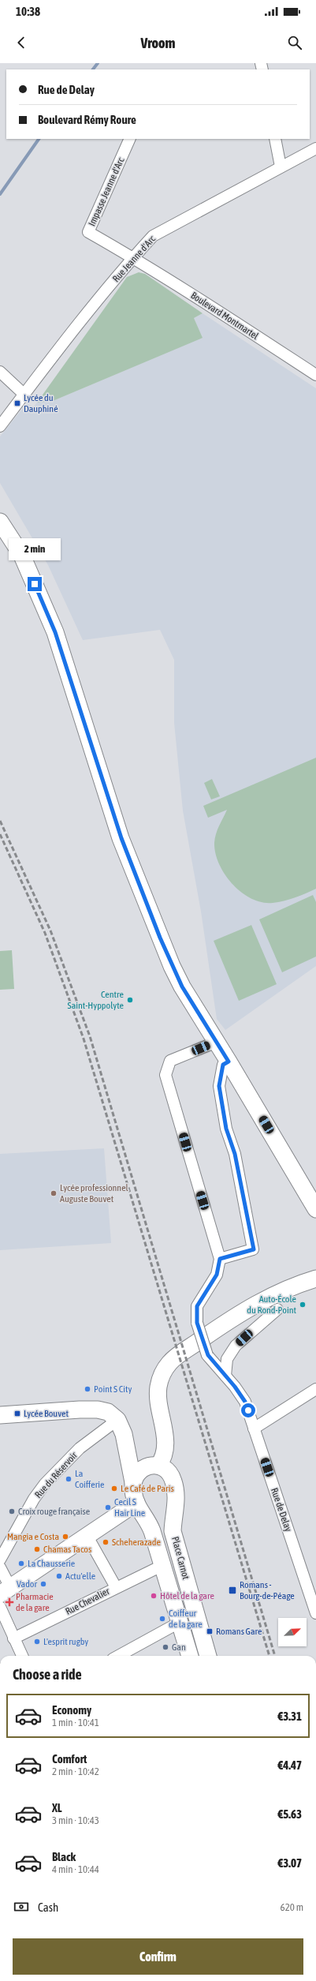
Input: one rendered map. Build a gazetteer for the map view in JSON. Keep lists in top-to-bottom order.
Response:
{
  "streets": {
    "main road": ["Place Carnot"],
    "street": [
      "Impasse Jeanne d'Arc",
      "Rue Jeanne d'Arc",
      "Boulevard Montmartel",
      "Rue du Réservoir",
      "Rue de Delay",
      "Rue Chevalier"
    ]
  },
  "crossings": [
    ["Impasse Jeanne d'Arc", "Rue Jeanne d'Arc"],
    ["Impasse Jeanne d'Arc", "Boulevard Montmartel"],
    ["Rue Jeanne d'Arc", "Boulevard Montmartel"],
    ["Place Carnot", "Rue Chevalier"]
  ],
  "places": {
    "transit": [
      "Lycée du Dauphiné",
      "Lycée Bouvet",
      "Romans - Bourg-de-Péage",
      "Romans Gare"
    ],
    "other": [
      "Centre Saint-Hyppolyte",
      "Lycée professionnel Auguste Bouvet",
      "Auto-École du Rond-Point",
      "Point S City",
      "La Coifferie",
      "Le Café de Paris",
      "Cecil S Hair Line",
      "Croix rouge française",
      "Mangia e Costa",
      "Scheherazade",
      "Chamas Tacos",
      "La Chausserie",
      "Actu'elle",
      "Vador",
      "Hôtel de la gare",
      "Coiffeur de la gare",
      "L'esprit rugby",
      "Gan"
    ],
    "health": ["Pharmacie de la gare"]
  },
  "north": "top right",
  "page": {
    "status": "10:38",
    "header": "Vroom",
    "banner": ["Rue de Delay", "Boulevard Rémy Roure"],
    "bubble": "2 min",
    "heading": "Choose a ride",
    "list": [
      {
        "name": "Economy",
        "note": "1 min · 10:41",
        "value": "€3.31"
      },
      {
        "name": "Comfort",
        "note": "2 min · 10:42",
        "value": "€4.47"
      },
      {
        "name": "XL",
        "note": "3 min · 10:43",
        "value": "€5.63"
      },
      {
        "name": "Black",
        "note": "4 min · 10:44",
        "value": "€3.07"
      }
    ],
    "pay": ["Cash", "620 m"],
    "buttons": "Confirm"
  }
}
